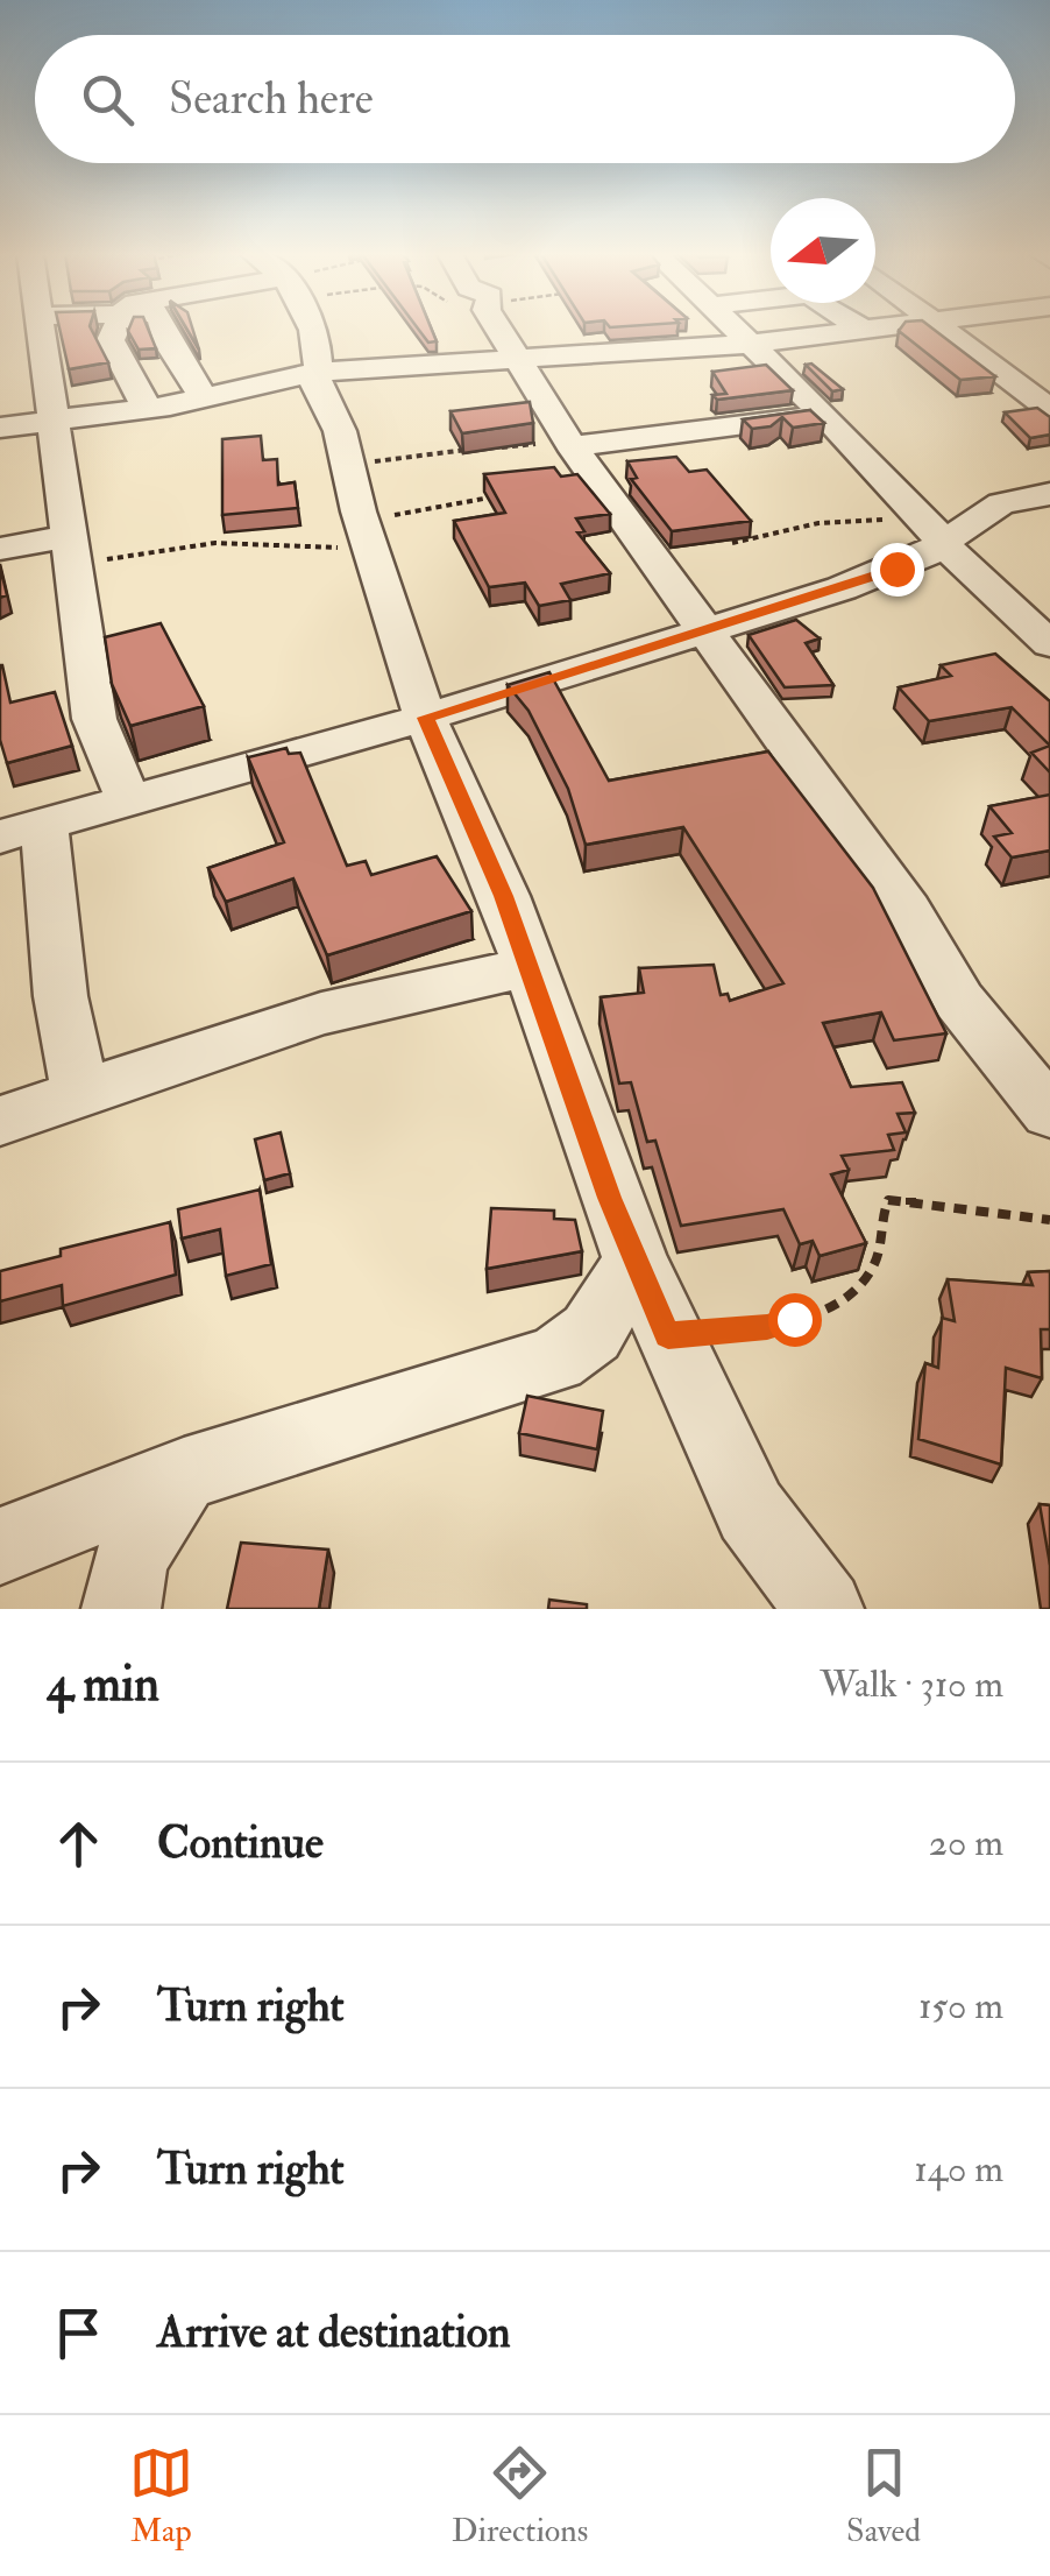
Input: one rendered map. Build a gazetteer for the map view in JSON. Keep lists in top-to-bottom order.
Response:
{
  "north": "left",
  "page": {
    "search": "Search here",
    "heading": ["4 min", "Walk · 310 m"],
    "list": [
      ["Continue", "20 m"],
      ["Turn right", "150 m"],
      ["Turn right", "140 m"],
      "Arrive at destination"
    ],
    "nav": ["Map", "Directions", "Saved"]
  }
}
